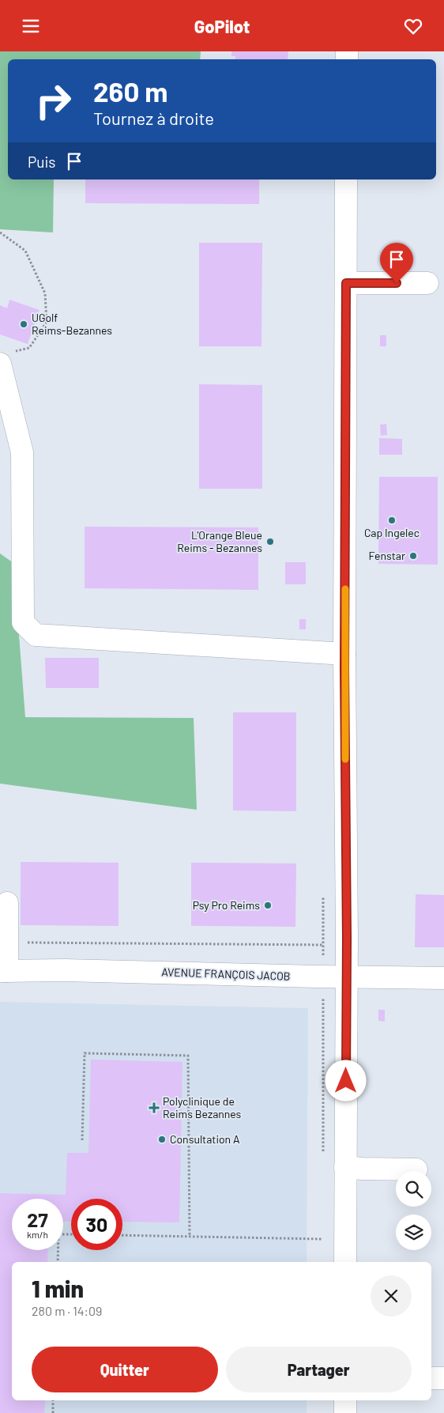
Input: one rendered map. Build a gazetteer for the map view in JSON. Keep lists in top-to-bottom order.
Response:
{
  "streets": {
    "street": ["AVENUE FRANÇOIS JACOB"]
  },
  "places": {
    "other": [
      "UGolf Reims-Bezannes",
      "Cap Ingelec",
      "L'Orange Bleue Reims - Bezannes",
      "Fenstar",
      "Psy Pro Reims",
      "Consultation A"
    ],
    "health": ["Polyclinique de Reims Bezannes"]
  },
  "page": {
    "header": "GoPilot",
    "turn": ["260 m", "Tournez à droite"],
    "then": "Puis",
    "speed": "27 km/h",
    "limit": "30",
    "heading": ["1 min", "280 m · 14:09"],
    "buttons": ["Quitter", "Partager"]
  }
}
